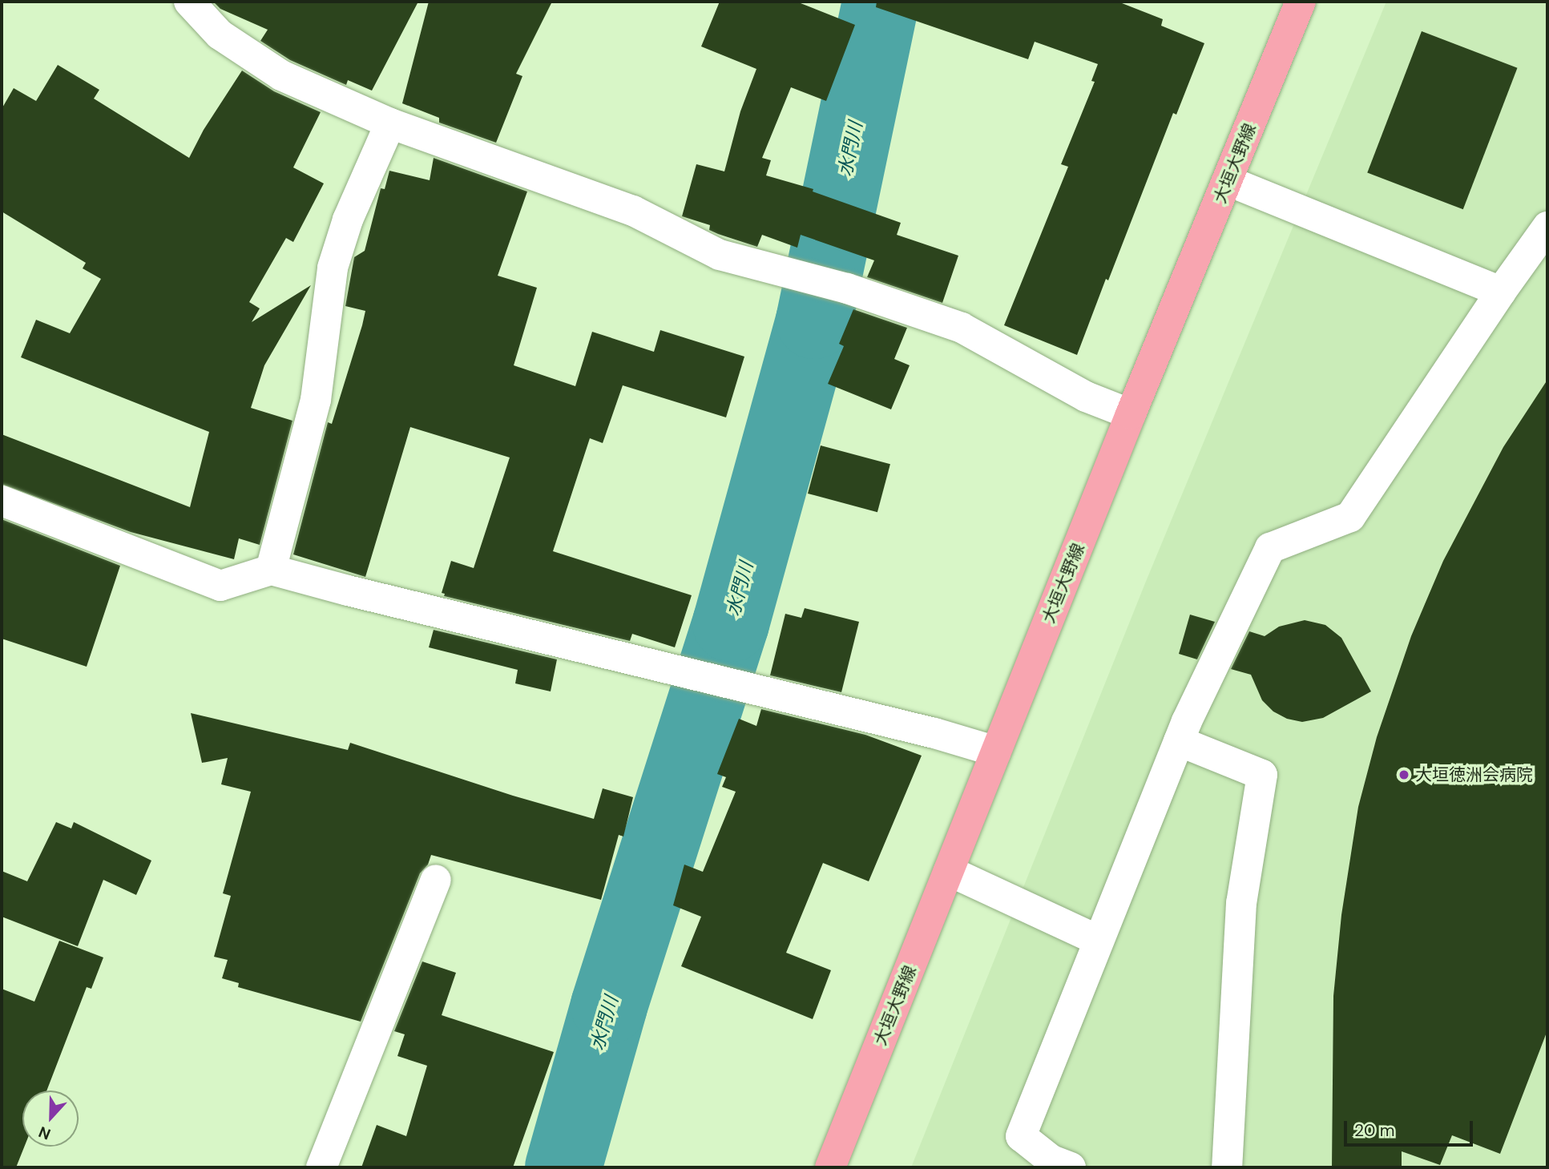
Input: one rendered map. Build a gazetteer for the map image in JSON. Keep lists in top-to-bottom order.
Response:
{
  "streets": {
    "main road": ["大垣大野線"]
  },
  "water": ["水門川"],
  "places": ["大垣徳洲会病院"],
  "scale_bar": "20 m",
  "north": "bottom"
}
